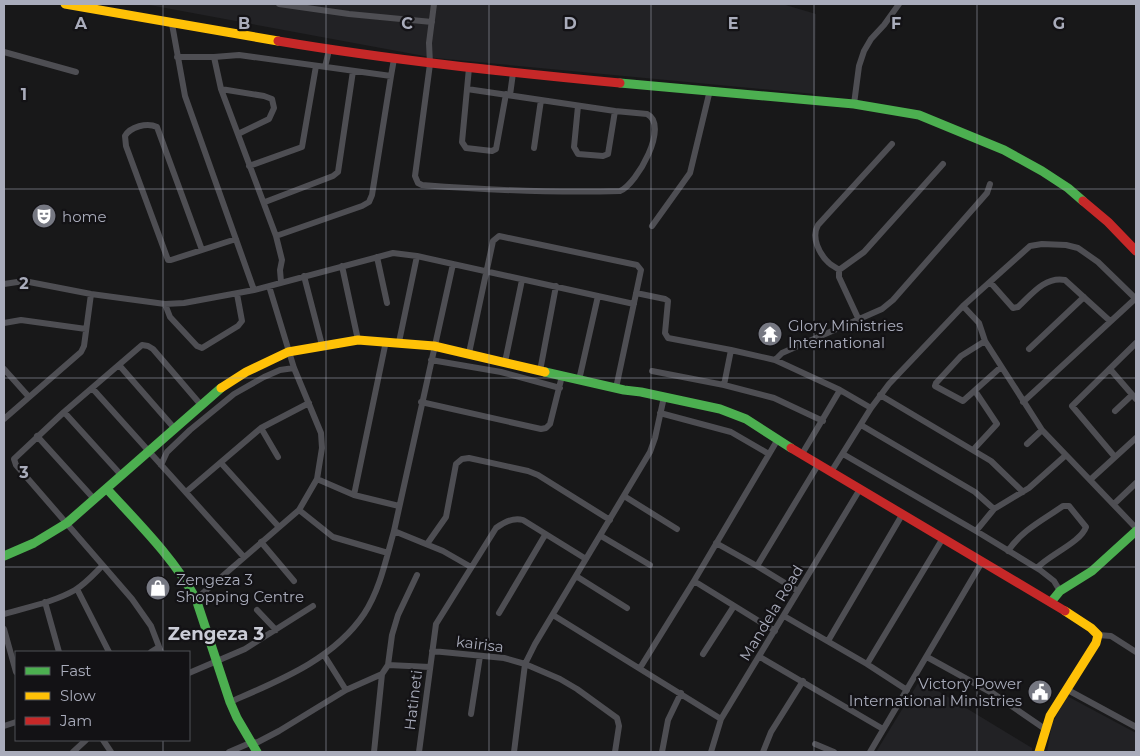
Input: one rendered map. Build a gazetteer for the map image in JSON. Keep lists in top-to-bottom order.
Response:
{
  "streets": {
    "street": ["Mandela Road", "kairisa", "Hatineti"]
  },
  "crossings": [
    ["kairisa", "Hatineti"]
  ],
  "districts": ["Zengeza 3"],
  "places": {
    "theatre": ["home"],
    "temple": ["Glory Ministries International"],
    "shop": ["Zengeza 3 Shopping Centre"],
    "public building": ["Victory Power International Ministries"]
  },
  "legend": ["Fast", "Slow", "Jam"],
  "grid": {
    "columns": [
      "A",
      "B",
      "C",
      "D",
      "E",
      "F",
      "G"
    ],
    "rows": ["1", "2", "3"]
  }
}
